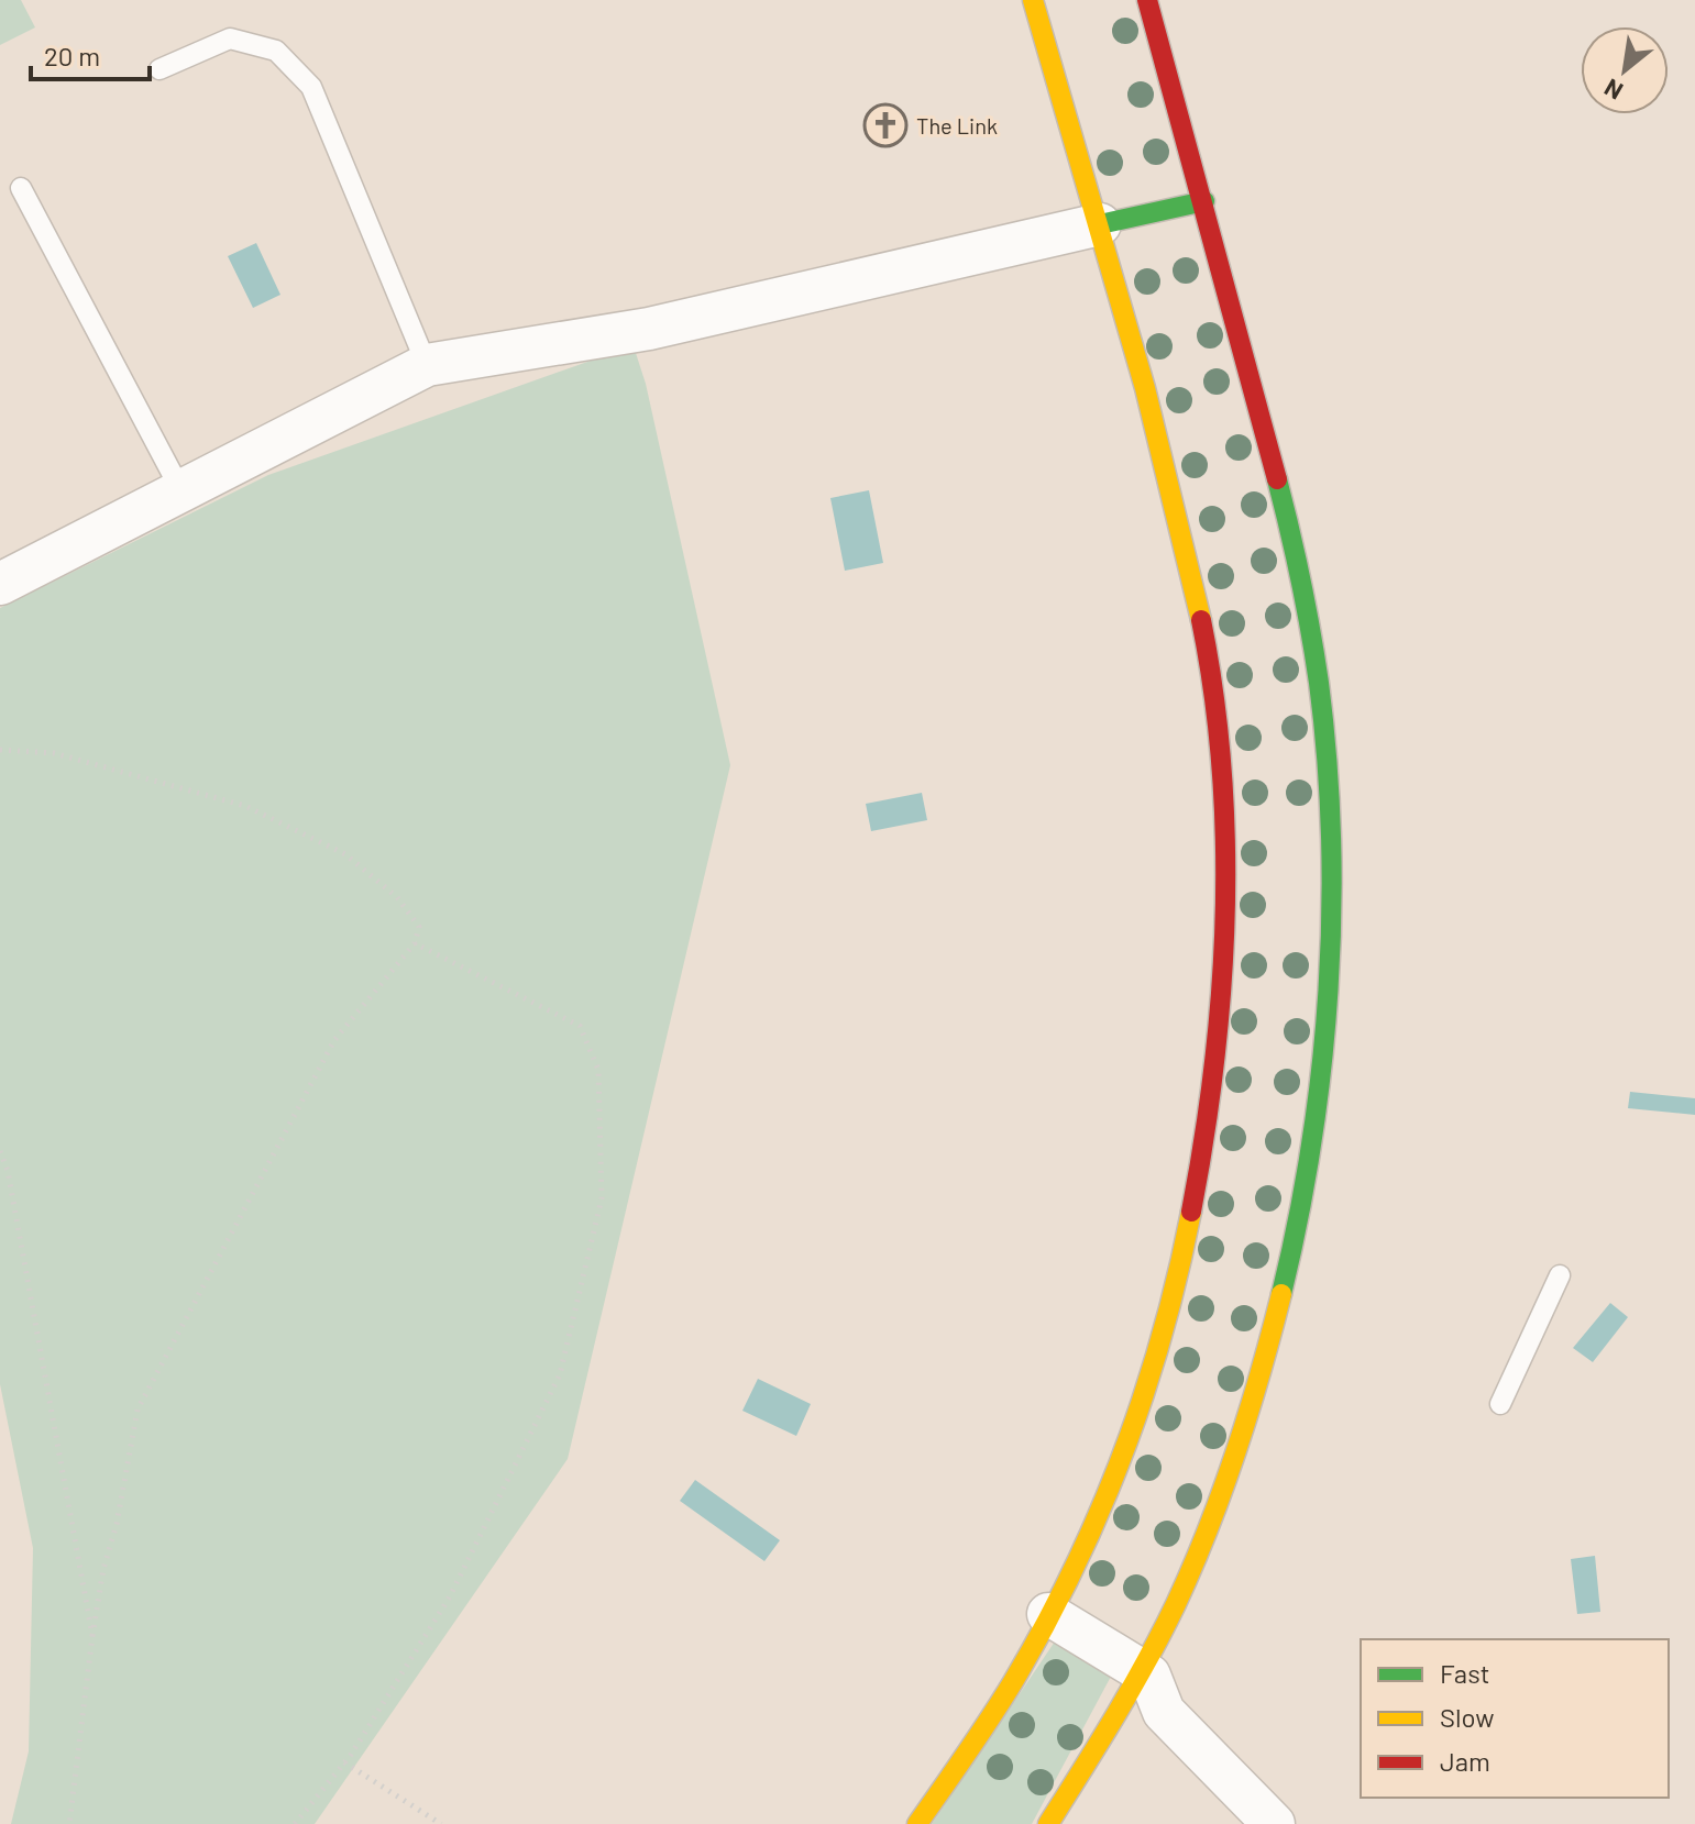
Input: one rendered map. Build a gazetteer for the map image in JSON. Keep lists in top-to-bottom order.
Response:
{
  "places": {
    "church": ["The Link"]
  },
  "legend": ["Fast", "Slow", "Jam"],
  "scale_bar": "20 m",
  "north": "bottom left"
}
